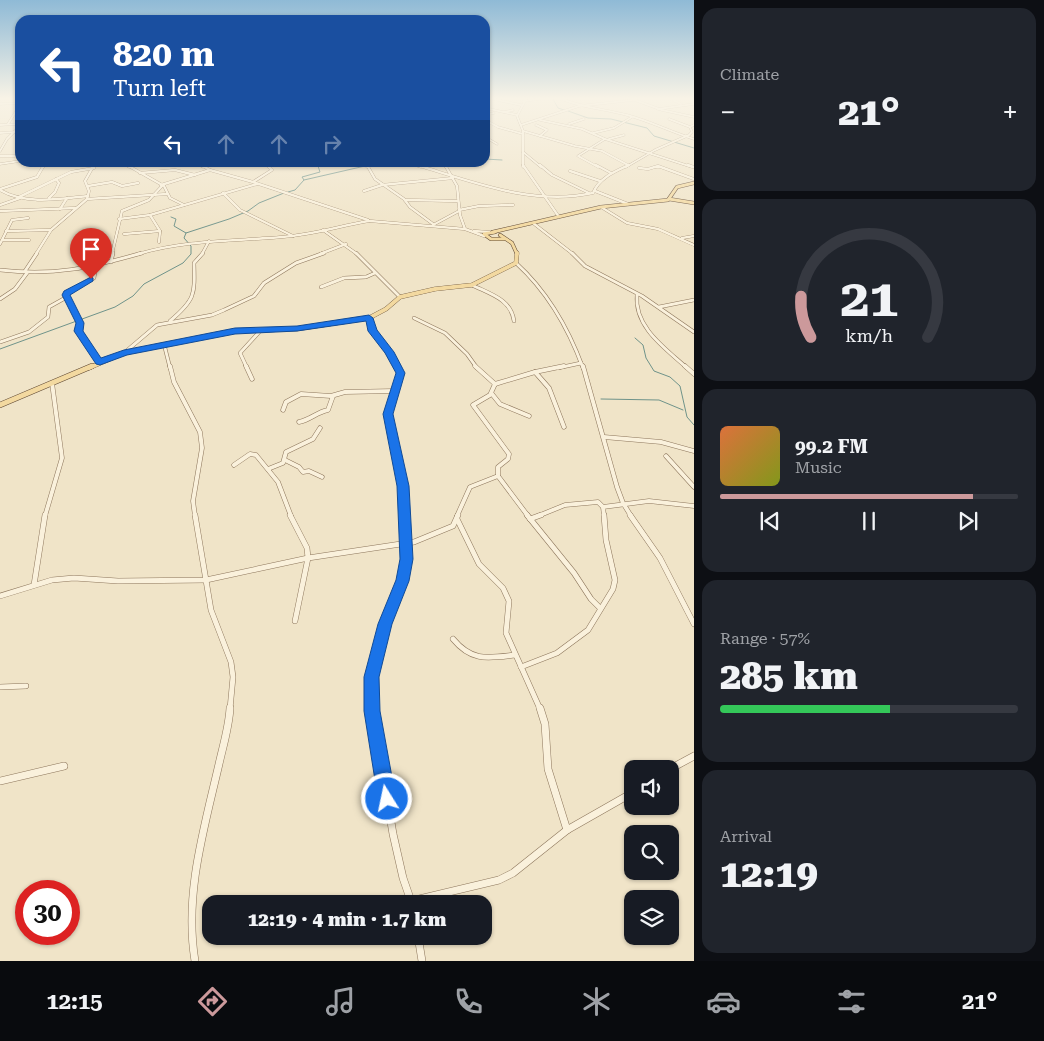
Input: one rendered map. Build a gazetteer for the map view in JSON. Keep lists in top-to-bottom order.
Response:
{
  "page": {
    "tile": [
      "Climate",
      ["Range · 57%", "285 km"],
      ["Arrival", "12:19"]
    ],
    "turn": ["820 m", "Turn left"],
    "heat": ["−", "21°", "+"],
    "song": ["99.2 FM", "Music"],
    "limit": "30",
    "trip": "12:19 · 4 min · 1.7 km",
    "tabs": ["12:15", "21°"],
    "gauge": ["21", "km/h"]
  }
}
